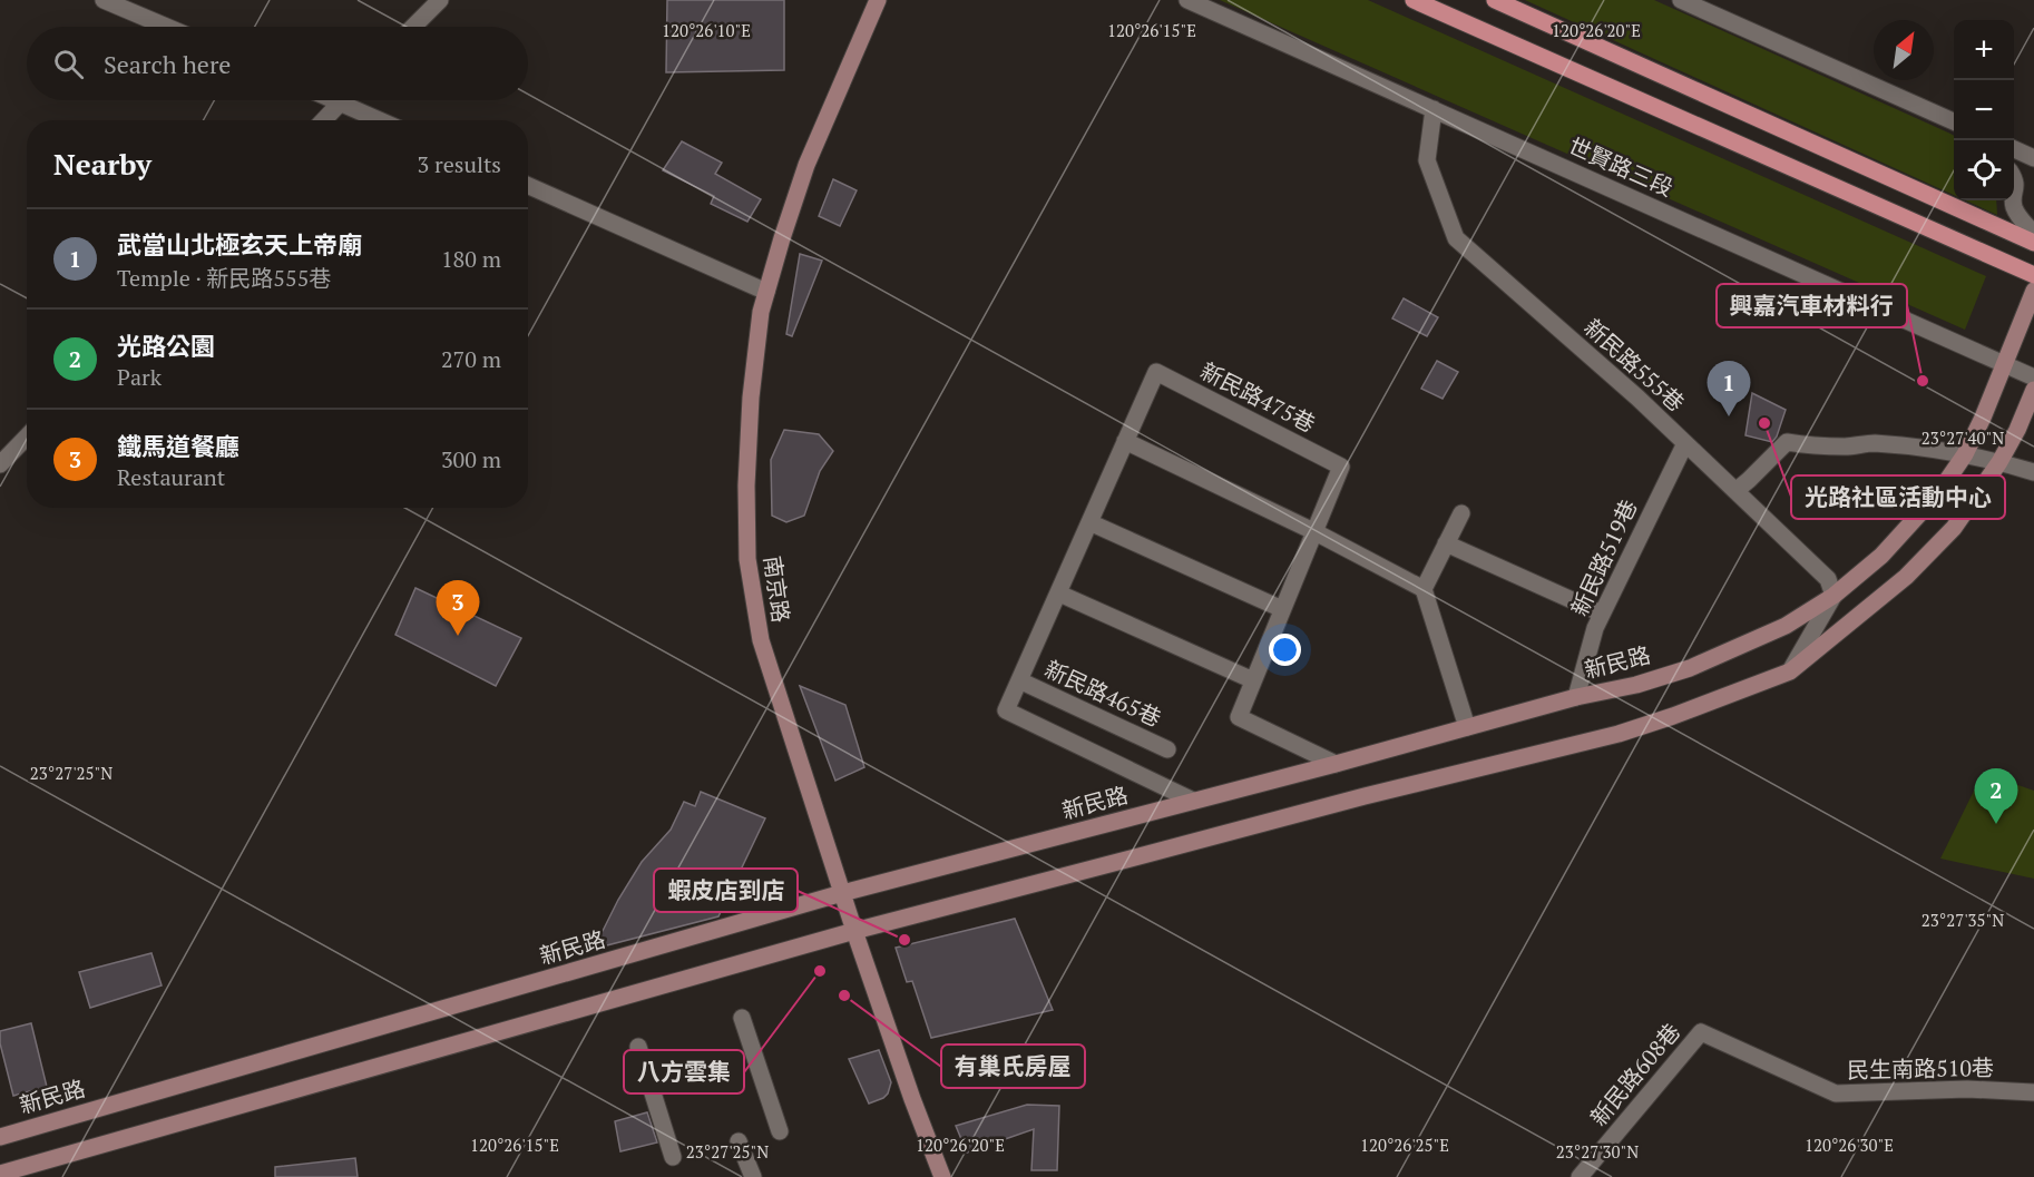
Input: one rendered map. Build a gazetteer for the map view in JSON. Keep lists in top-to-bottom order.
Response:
{
  "streets": {
    "street": [
      "世賢路三段",
      "新民路555巷",
      "新民路475巷",
      "新民路519巷",
      "南京路",
      "新民路",
      "新民路465巷",
      "民生南路510巷",
      "新民路608巷"
    ]
  },
  "crossings": [
    ["世賢路三段", "新民路555巷"],
    ["世賢路三段", "新民路"],
    ["新民路555巷", "新民路519巷"],
    ["新民路555巷", "新民路"],
    ["新民路475巷", "新民路"],
    ["新民路475巷", "新民路465巷"],
    ["新民路519巷", "新民路"],
    ["南京路", "新民路"],
    ["民生南路510巷", "新民路608巷"]
  ],
  "places": [
    "興嘉汽車材料行",
    "光路社區活動中心",
    "蝦皮店到店",
    "八方雲集",
    "有巢氏房屋"
  ],
  "north": "top right",
  "page": {
    "map_buttons": ["+", "−"],
    "search": "Search here",
    "heading": ["Nearby", "3 results"],
    "list": [
      {
        "mark": "1",
        "name": "武當山北極玄天上帝廟",
        "note": "Temple · 新民路555巷",
        "value": "180 m"
      },
      {
        "mark": "2",
        "name": "光路公園",
        "note": "Park",
        "value": "270 m"
      },
      {
        "mark": "3",
        "name": "鐵馬道餐廳",
        "note": "Restaurant",
        "value": "300 m"
      }
    ],
    "pins": ["1", "3", "2"]
  },
  "coordinates": [
    "120°26'10\"E",
    "120°26'15\"E",
    "120°26'20\"E",
    "23°27'40\"N",
    "23°27'25\"N",
    "23°27'35\"N",
    "120°26'25\"E",
    "120°26'30\"E",
    "23°27'30\"N"
  ]
}
